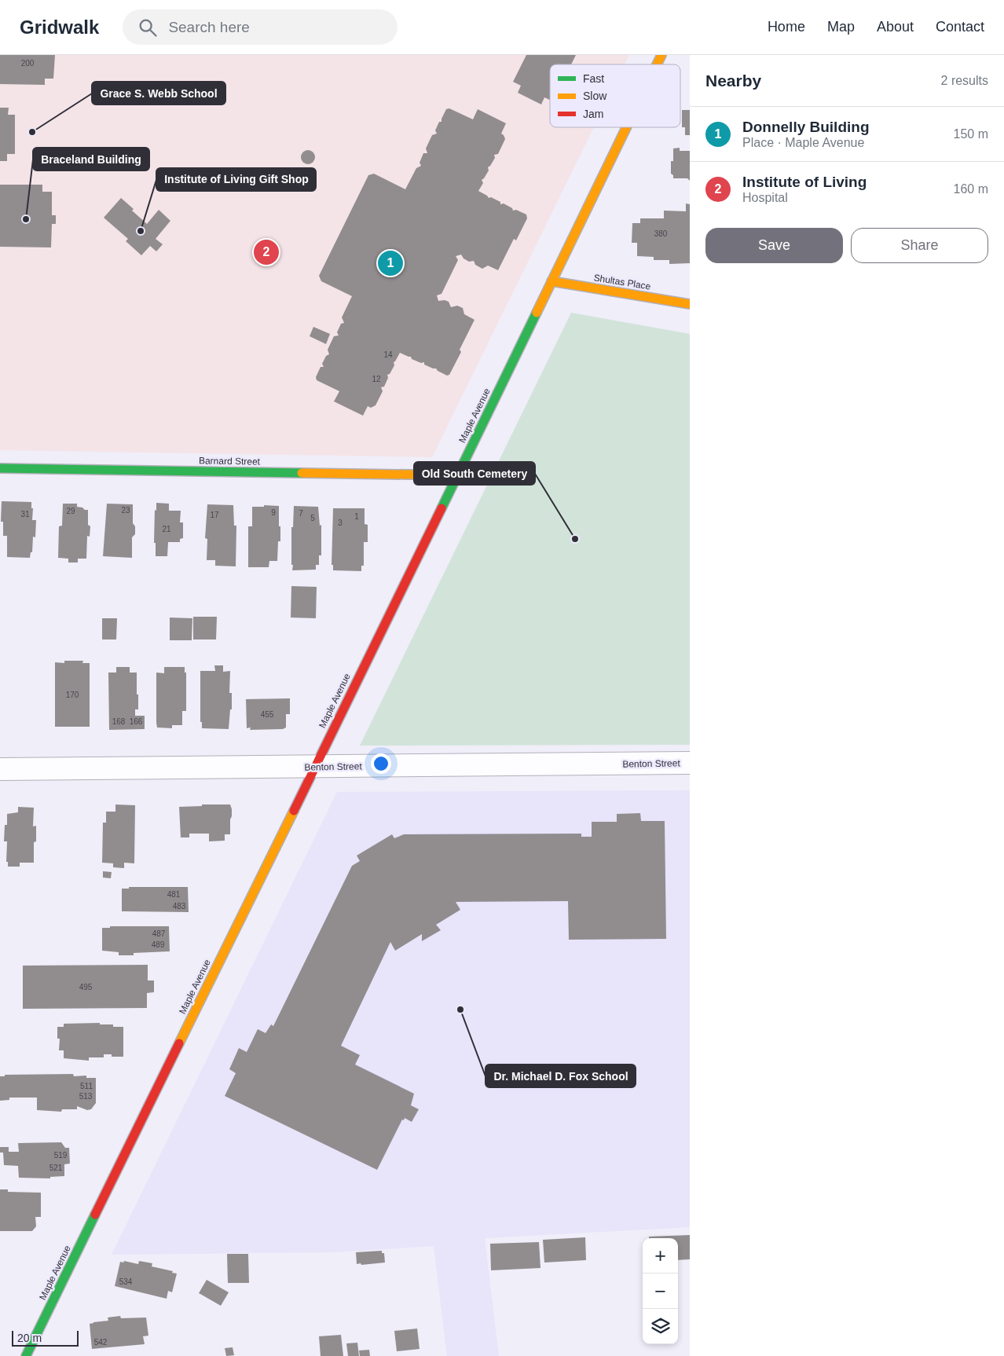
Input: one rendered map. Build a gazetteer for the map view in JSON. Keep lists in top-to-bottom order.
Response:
{
  "streets": {
    "main road": ["Shultas Place", "Maple Avenue", "Barnard Street"],
    "street": ["Benton Street"]
  },
  "crossings": [
    ["Shultas Place", "Maple Avenue"],
    ["Maple Avenue", "Barnard Street"],
    ["Maple Avenue", "Benton Street"]
  ],
  "places": [
    "Grace S. Webb School",
    "Braceland Building",
    "Institute of Living Gift Shop",
    "Old South Cemetery",
    "Dr. Michael D. Fox School"
  ],
  "house_numbers": [
    "200",
    "380",
    "14",
    "12",
    "23",
    "29",
    "9",
    "7",
    "31",
    "17",
    "1",
    "5",
    "3",
    "21",
    "170",
    "455",
    "168",
    "166",
    "481",
    "483",
    "487",
    "489",
    "495",
    "511",
    "513",
    "519",
    "521",
    "534",
    "542"
  ],
  "legend": ["Fast", "Slow", "Jam"],
  "scale_bar": "20 m",
  "page": {
    "header": "Gridwalk",
    "search": "Search here",
    "nav": [
      "Home",
      "Map",
      "About",
      "Contact"
    ],
    "heading": ["Nearby", "2 results"],
    "list": [
      {
        "mark": "1",
        "name": "Donnelly Building",
        "note": "Place · Maple Avenue",
        "value": "150 m"
      },
      {
        "mark": "2",
        "name": "Institute of Living",
        "note": "Hospital",
        "value": "160 m"
      }
    ],
    "buttons": ["Save", "Share"],
    "pins": ["2", "1"],
    "map_buttons": ["+", "−"],
    "scale": "20 m"
  }
}
